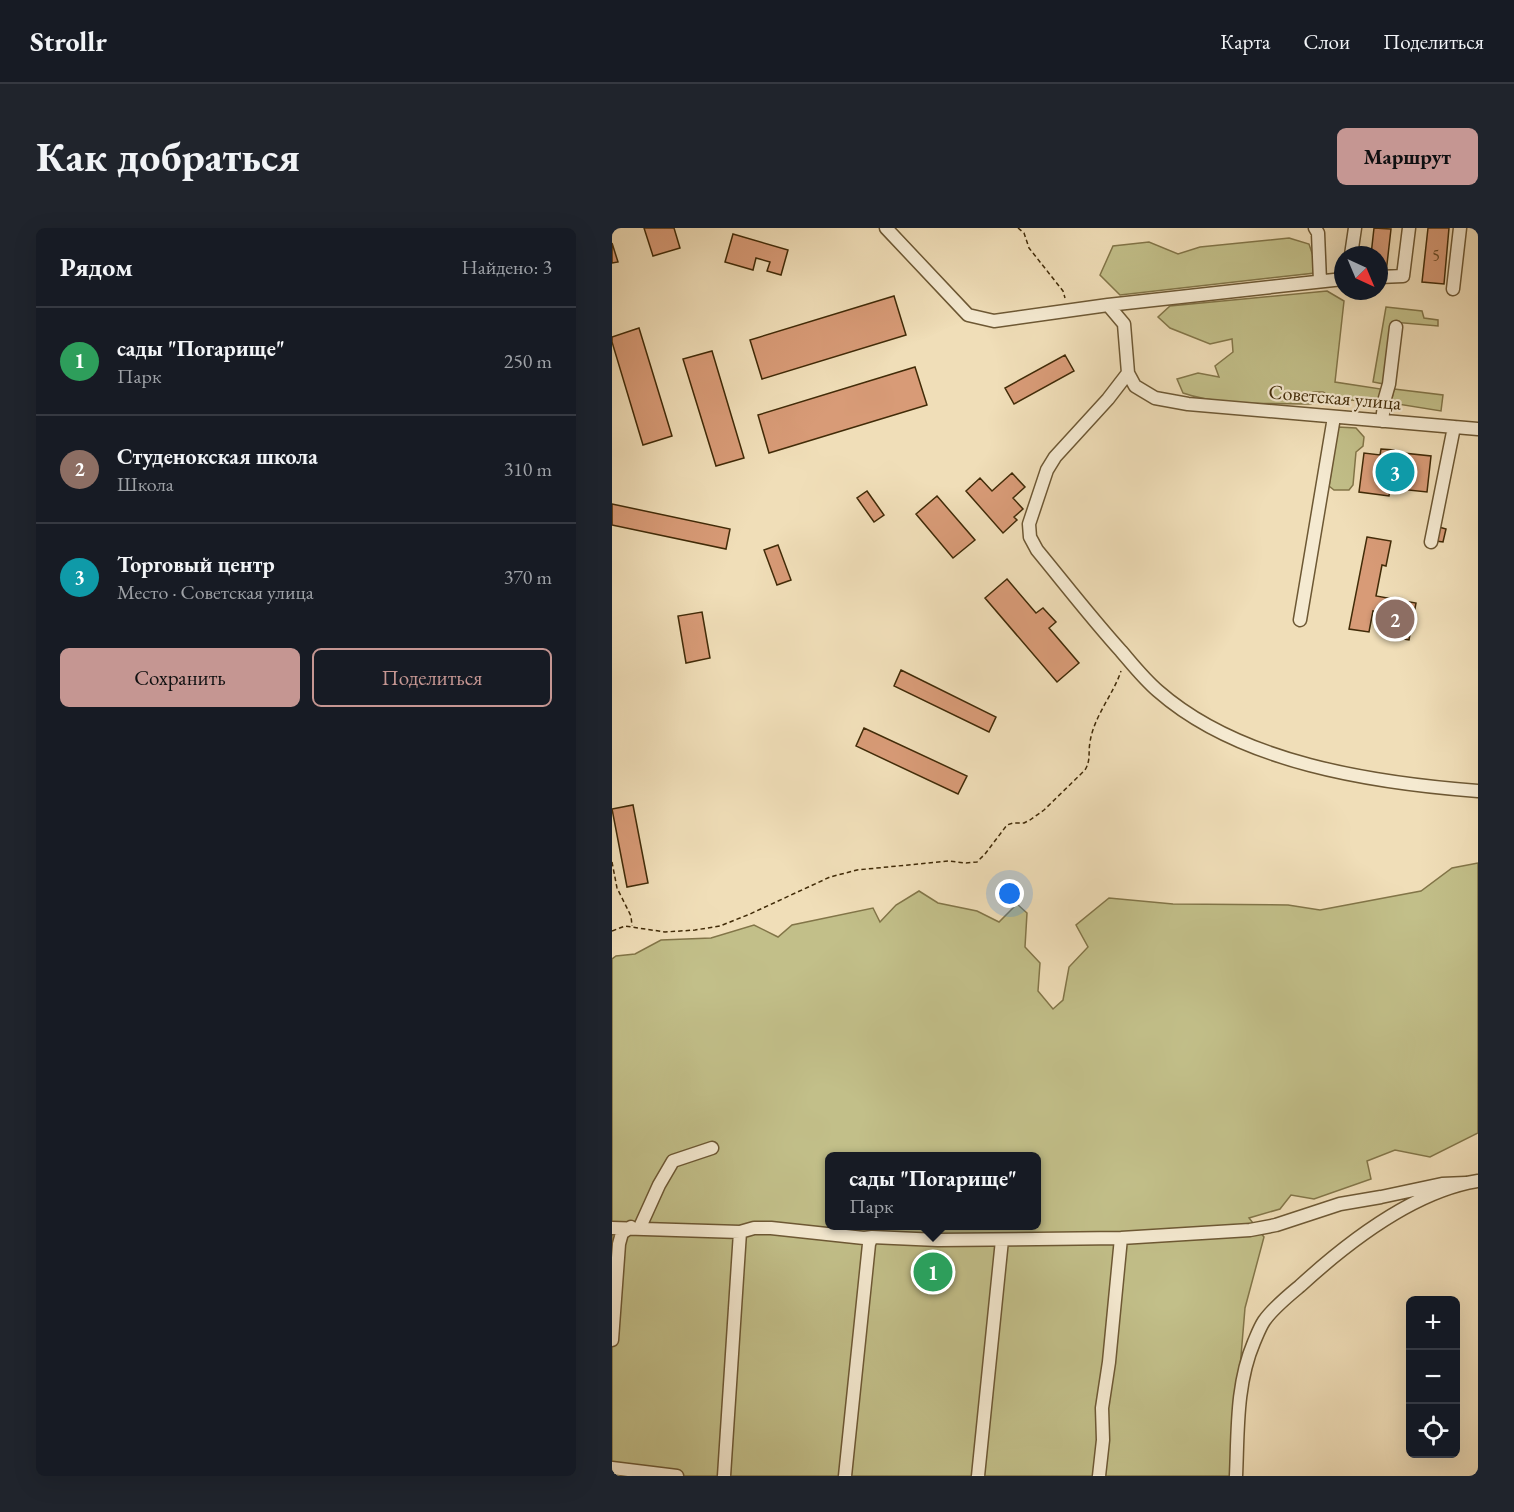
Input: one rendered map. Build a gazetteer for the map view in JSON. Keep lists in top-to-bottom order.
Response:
{
  "streets": {
    "street": ["Советская улица"]
  },
  "house_numbers": ["5"],
  "north": "bottom right",
  "page": {
    "header": "Strollr",
    "nav": ["Карта", "Слои", "Поделиться"],
    "buttons": [
      "Маршрут",
      ["Сохранить", "Поделиться"]
    ],
    "title": "Как добраться",
    "heading": ["Рядом", "Найдено: 3"],
    "list": [
      {
        "mark": "1",
        "name": "сады \"Погарище\"",
        "note": "Парк",
        "value": "250 m"
      },
      {
        "mark": "2",
        "name": "Студенокская школа",
        "note": "Школа",
        "value": "310 m"
      },
      {
        "mark": "3",
        "name": "Торговый центр",
        "note": "Место · Советская улица",
        "value": "370 m"
      }
    ],
    "pins": ["3", "2", "1"],
    "popup": ["сады \"Погарище\"", "Парк"],
    "map_buttons": ["+", "−"]
  }
}
